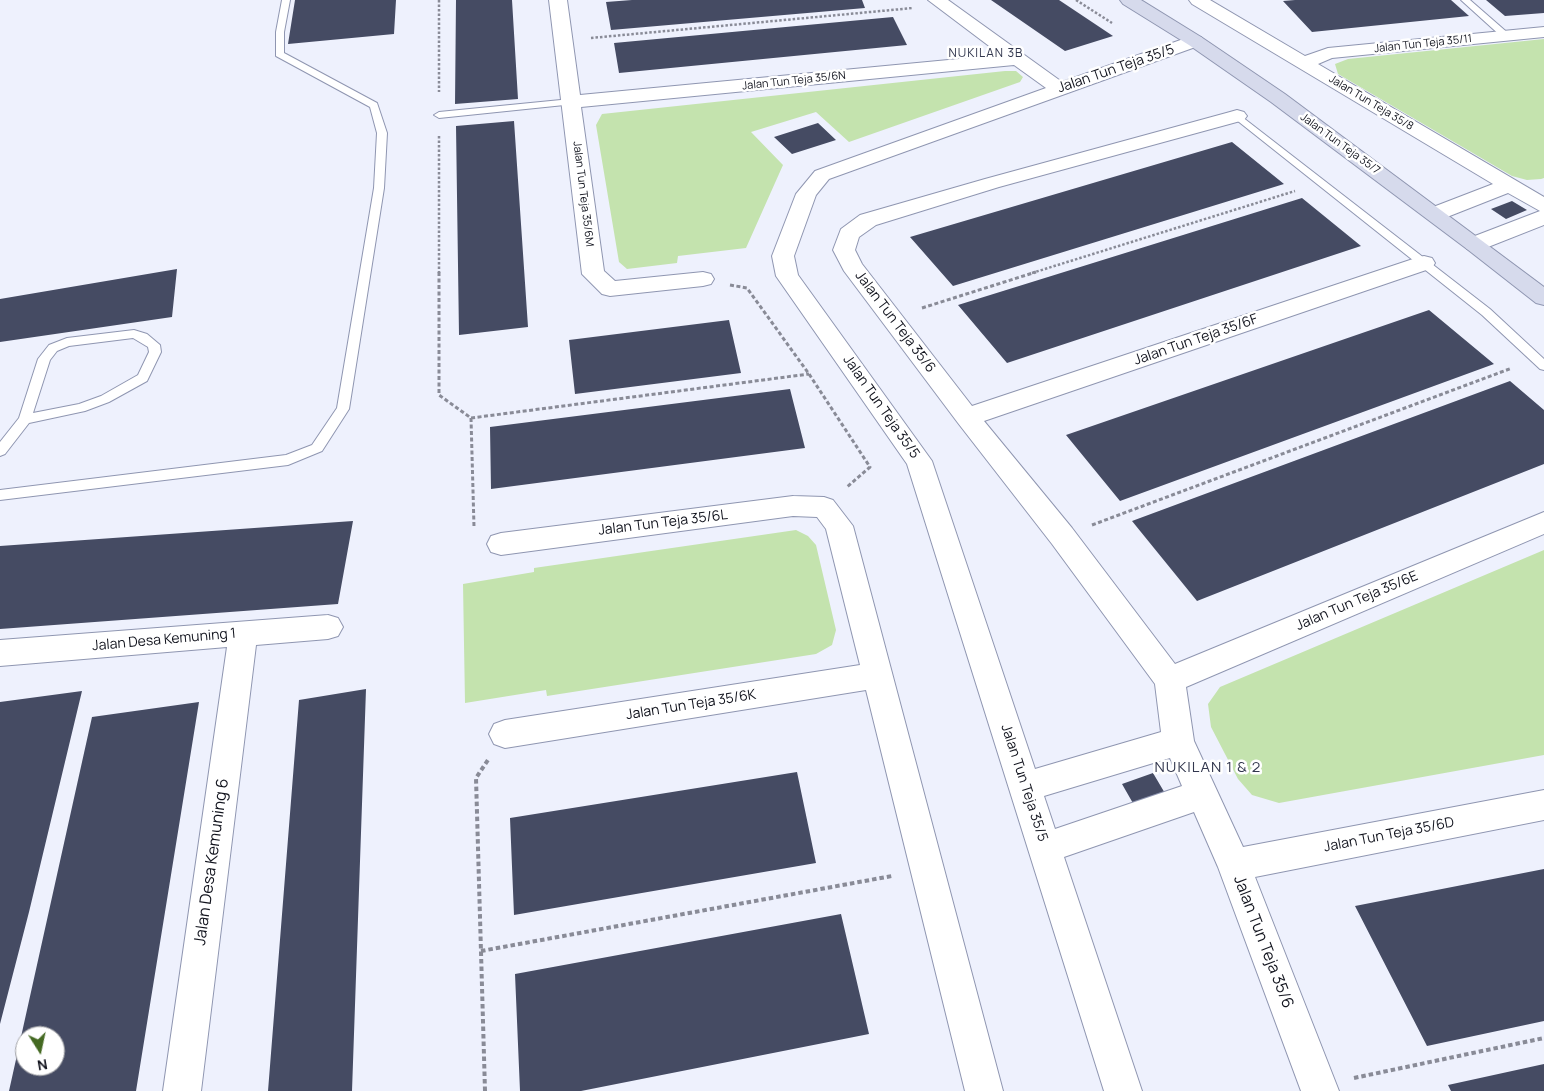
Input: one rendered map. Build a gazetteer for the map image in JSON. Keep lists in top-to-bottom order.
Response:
{
  "streets": {
    "street": [
      "Jalan Tun Teja 35/11",
      "Jalan Tun Teja 35/5",
      "Jalan Tun Teja 35/6N",
      "Jalan Tun Teja 35/8",
      "Jalan Tun Teja 35/7",
      "Jalan Tun Teja 35/6M",
      "Jalan Tun Teja 35/6",
      "Jalan Tun Teja 35/6F",
      "Jalan Tun Teja 35/6L",
      "Jalan Tun Teja 35/6E",
      "Jalan Desa Kemuning 1",
      "Jalan Tun Teja 35/6K",
      "Jalan Tun Teja 35/6D",
      "Jalan Desa Kemuning 6"
    ]
  },
  "crossings": [
    ["Jalan Tun Teja 35/11", "Jalan Tun Teja 35/8"],
    ["Jalan Tun Teja 35/5", "Jalan Tun Teja 35/7"],
    ["Jalan Tun Teja 35/6N", "Jalan Tun Teja 35/6M"],
    ["Jalan Tun Teja 35/6", "Jalan Tun Teja 35/6F"],
    ["Jalan Tun Teja 35/6", "Jalan Tun Teja 35/6E"],
    ["Jalan Tun Teja 35/6", "Jalan Tun Teja 35/6D"],
    ["Jalan Desa Kemuning 1", "Jalan Desa Kemuning 6"]
  ],
  "districts": ["NUKILAN 3B", "NUKILAN 1 & 2"],
  "north": "bottom"
}
